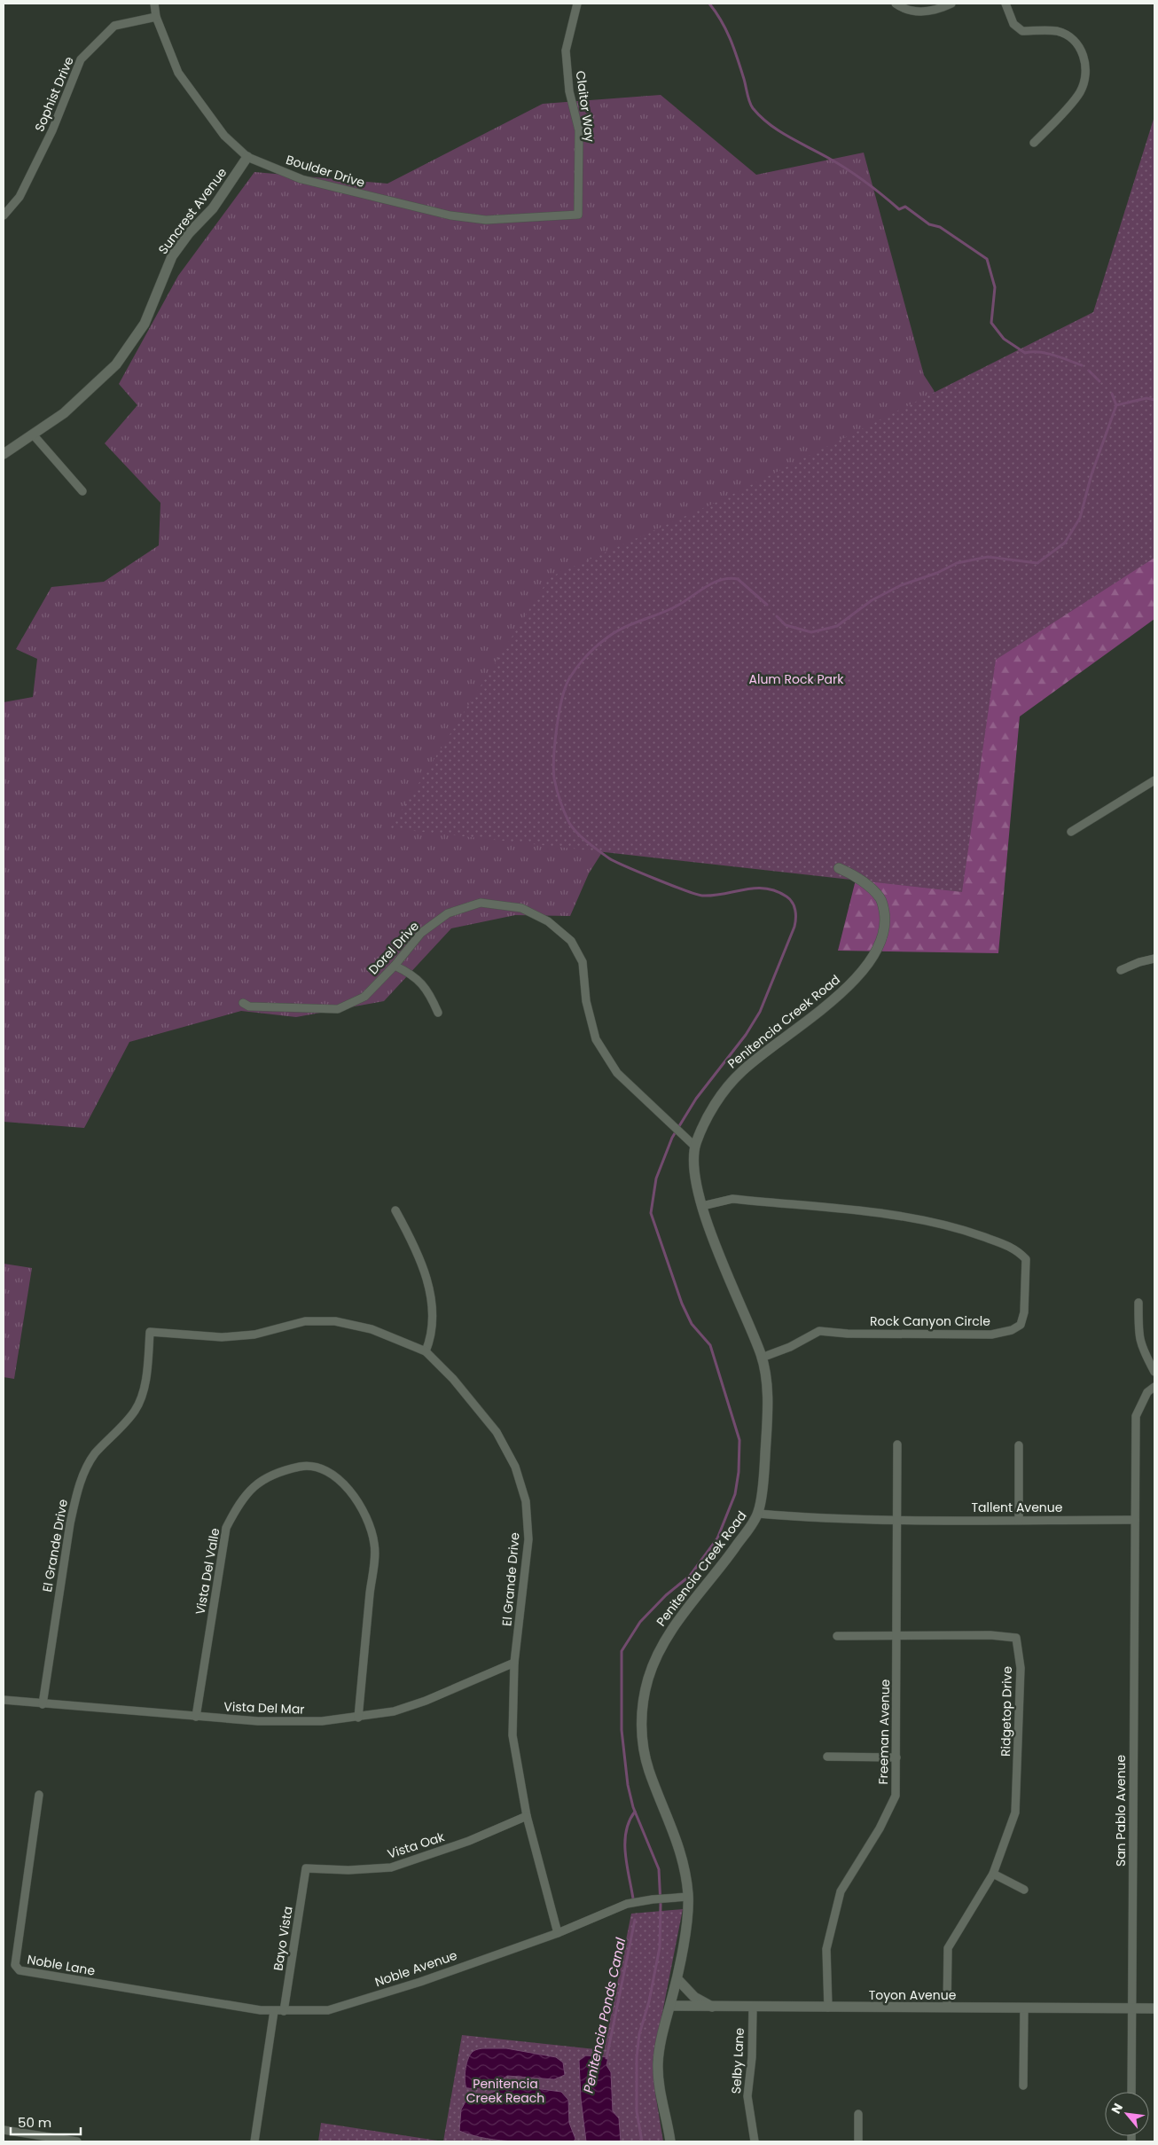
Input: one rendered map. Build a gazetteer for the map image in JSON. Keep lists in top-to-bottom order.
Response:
{
  "streets": {
    "street": [
      "Sophist Drive",
      "Claitor Way",
      "Boulder Drive",
      "Suncrest Avenue",
      "Dorel Drive",
      "Penitencia Creek Road",
      "Rock Canyon Circle",
      "Tallent Avenue",
      "El Grande Drive",
      "Vista Del Valle",
      "Vista Del Mar",
      "Ridgetop Drive",
      "Freeman Avenue",
      "San Pablo Avenue",
      "Vista Oak",
      "Bayo Vista",
      "Noble Lane",
      "Noble Avenue",
      "Toyon Avenue",
      "Selby Lane"
    ]
  },
  "crossings": [
    ["Sophist Drive", "Boulder Drive"],
    ["Claitor Way", "Boulder Drive"],
    ["Boulder Drive", "Suncrest Avenue"],
    ["Dorel Drive", "Penitencia Creek Road"],
    ["Penitencia Creek Road", "Rock Canyon Circle"],
    ["Penitencia Creek Road", "Tallent Avenue"],
    ["Penitencia Creek Road", "Noble Avenue"],
    ["Penitencia Creek Road", "Toyon Avenue"],
    ["Tallent Avenue", "Freeman Avenue"],
    ["Tallent Avenue", "San Pablo Avenue"],
    ["El Grande Drive", "Vista Del Mar"],
    ["El Grande Drive", "Vista Oak"],
    ["El Grande Drive", "Noble Avenue"],
    ["Vista Del Valle", "Vista Del Mar"],
    ["Ridgetop Drive", "Freeman Avenue"],
    ["Ridgetop Drive", "Toyon Avenue"],
    ["Freeman Avenue", "Toyon Avenue"],
    ["San Pablo Avenue", "Toyon Avenue"],
    ["Vista Oak", "Bayo Vista"],
    ["Bayo Vista", "Noble Avenue"],
    ["Noble Lane", "Noble Avenue"],
    ["Toyon Avenue", "Selby Lane"]
  ],
  "water": ["Penitencia Ponds Canal"],
  "parks": ["Alum Rock Park", "Penitencia Creek Reach"],
  "scale_bar": "50 m",
  "north": "top left"
}
